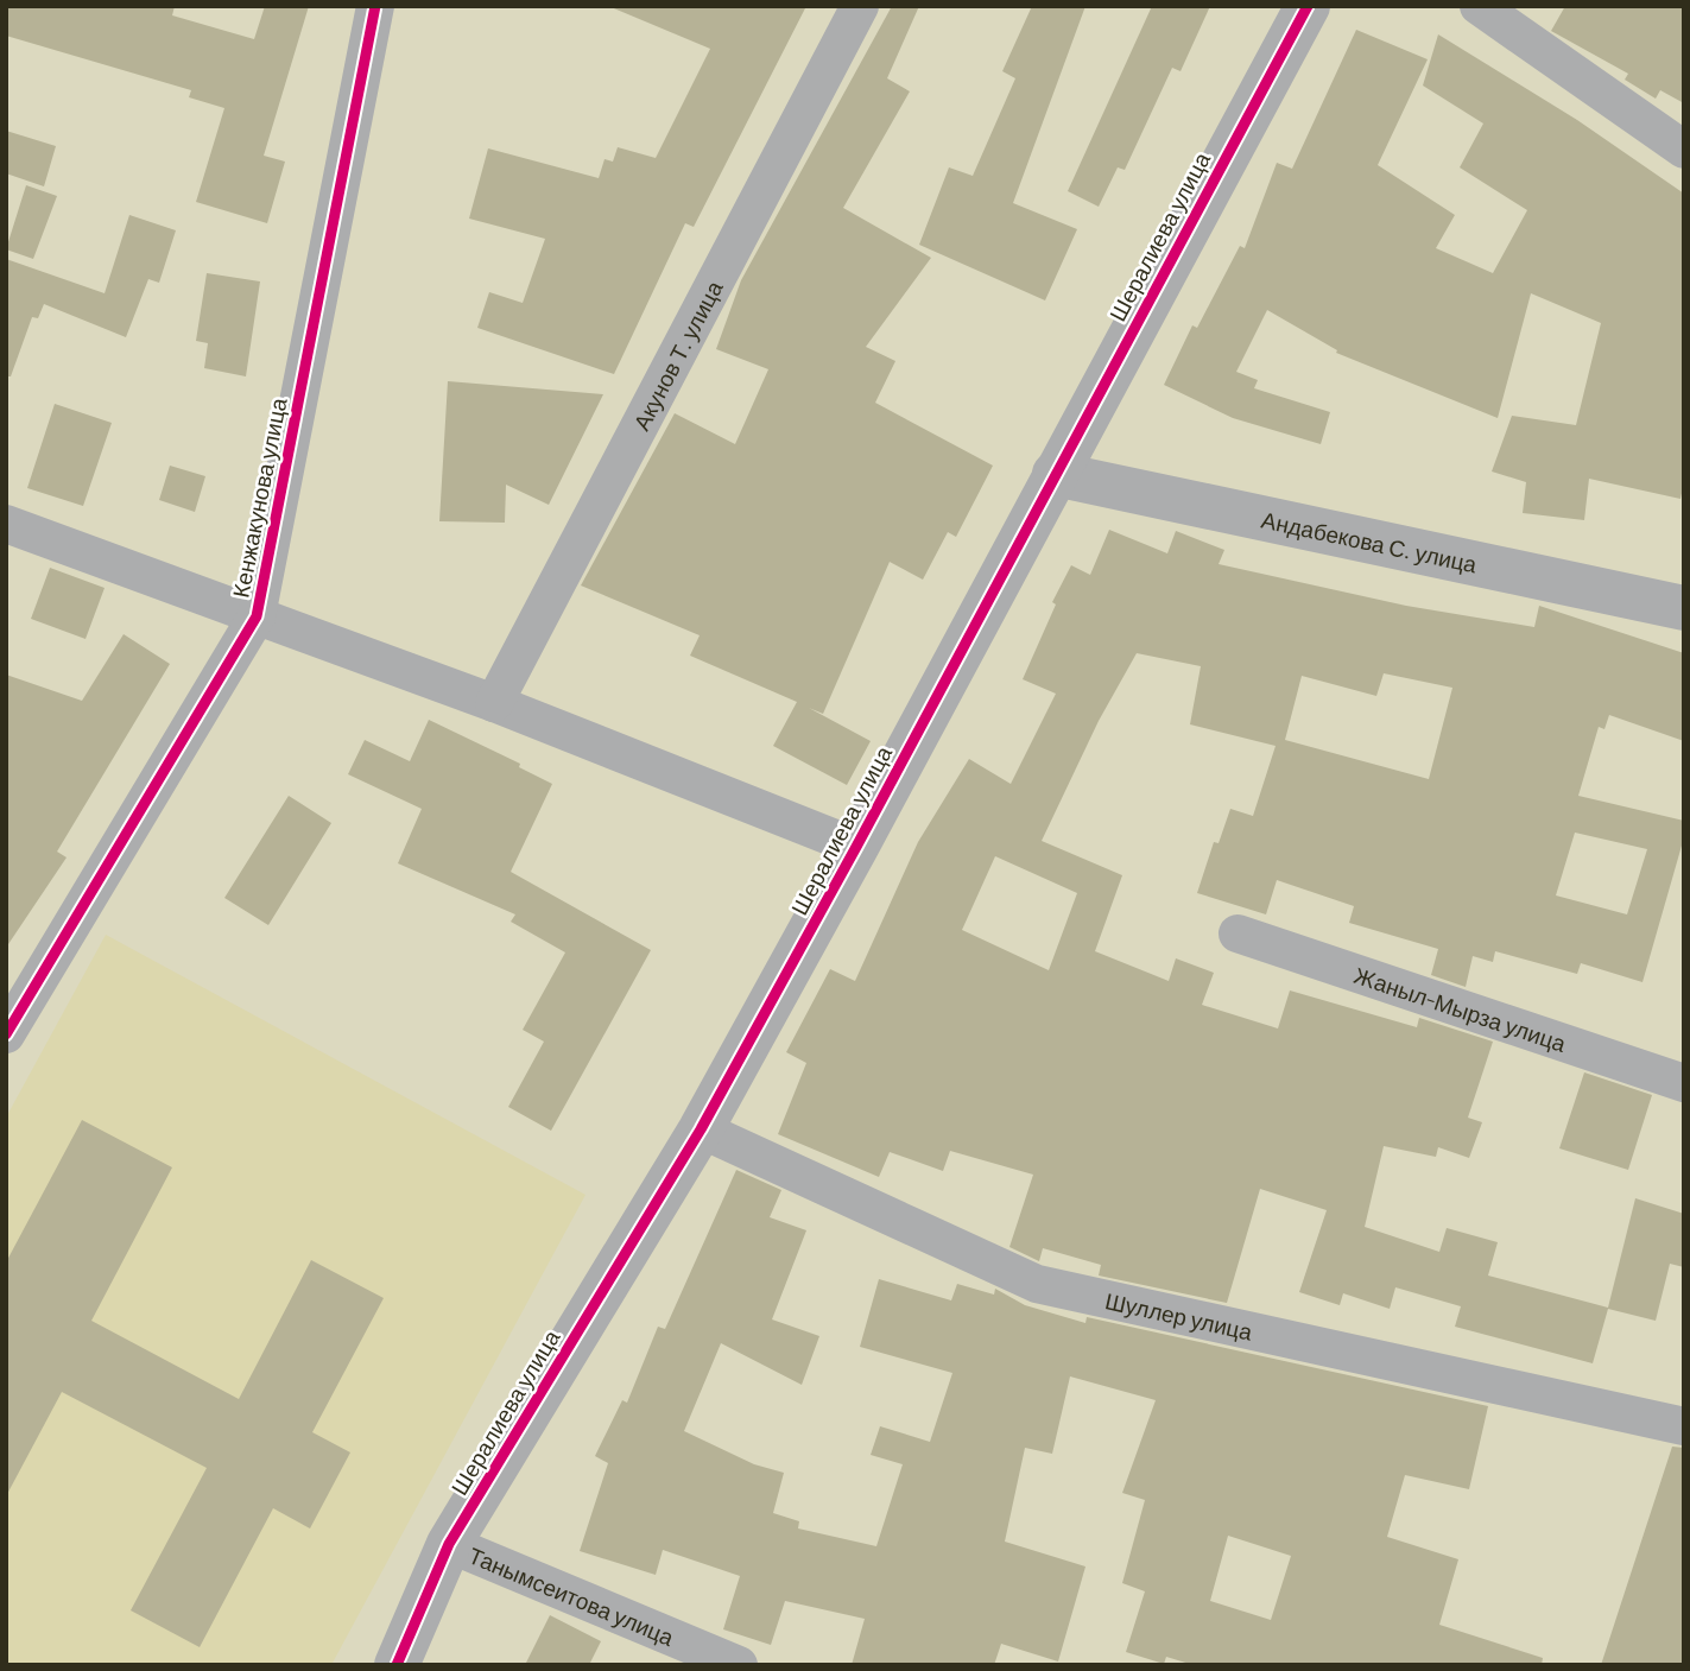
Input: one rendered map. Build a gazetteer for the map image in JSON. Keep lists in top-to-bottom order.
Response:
{
  "streets": {
    "street": [
      "Шералиева улица",
      "Акунов Т. улица",
      "Кенжакунова улица",
      "Андабекова С. улица",
      "Жаныл-Мырза улица",
      "Шуллер улица",
      "Танымсеитова улица"
    ]
  },
  "crossings": [
    ["Шералиева улица", "Андабекова С. улица"],
    ["Шералиева улица", "Шуллер улица"],
    ["Шералиева улица", "Танымсеитова улица"]
  ]
}
